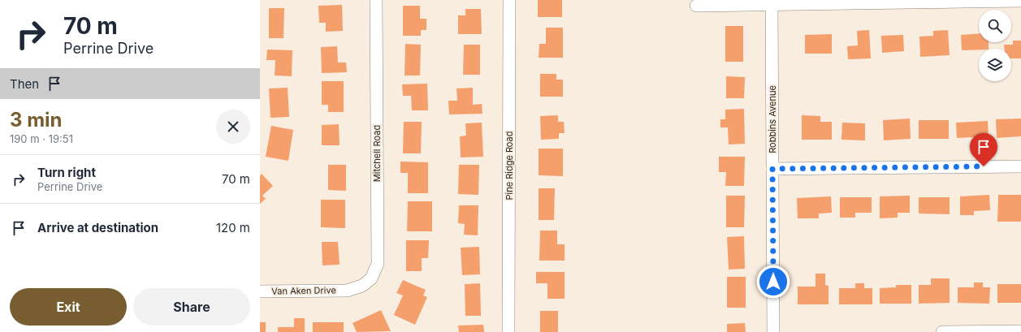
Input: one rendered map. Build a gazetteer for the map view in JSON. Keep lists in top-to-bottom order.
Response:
{
  "streets": {
    "street": [
      "Robbins Avenue",
      "Mitchell Road",
      "Pine Ridge Road",
      "Van Aken Drive"
    ]
  },
  "crossings": [
    ["Mitchell Road", "Van Aken Drive"]
  ],
  "page": {
    "turn": ["70 m", "Perrine Drive"],
    "then": "Then",
    "heading": ["3 min", "190 m · 19:51"],
    "list": [
      {
        "name": "Turn right",
        "note": "Perrine Drive",
        "value": "70 m"
      },
      {
        "name": "Arrive at destination",
        "value": "120 m"
      }
    ],
    "buttons": ["Exit", "Share"]
  }
}
